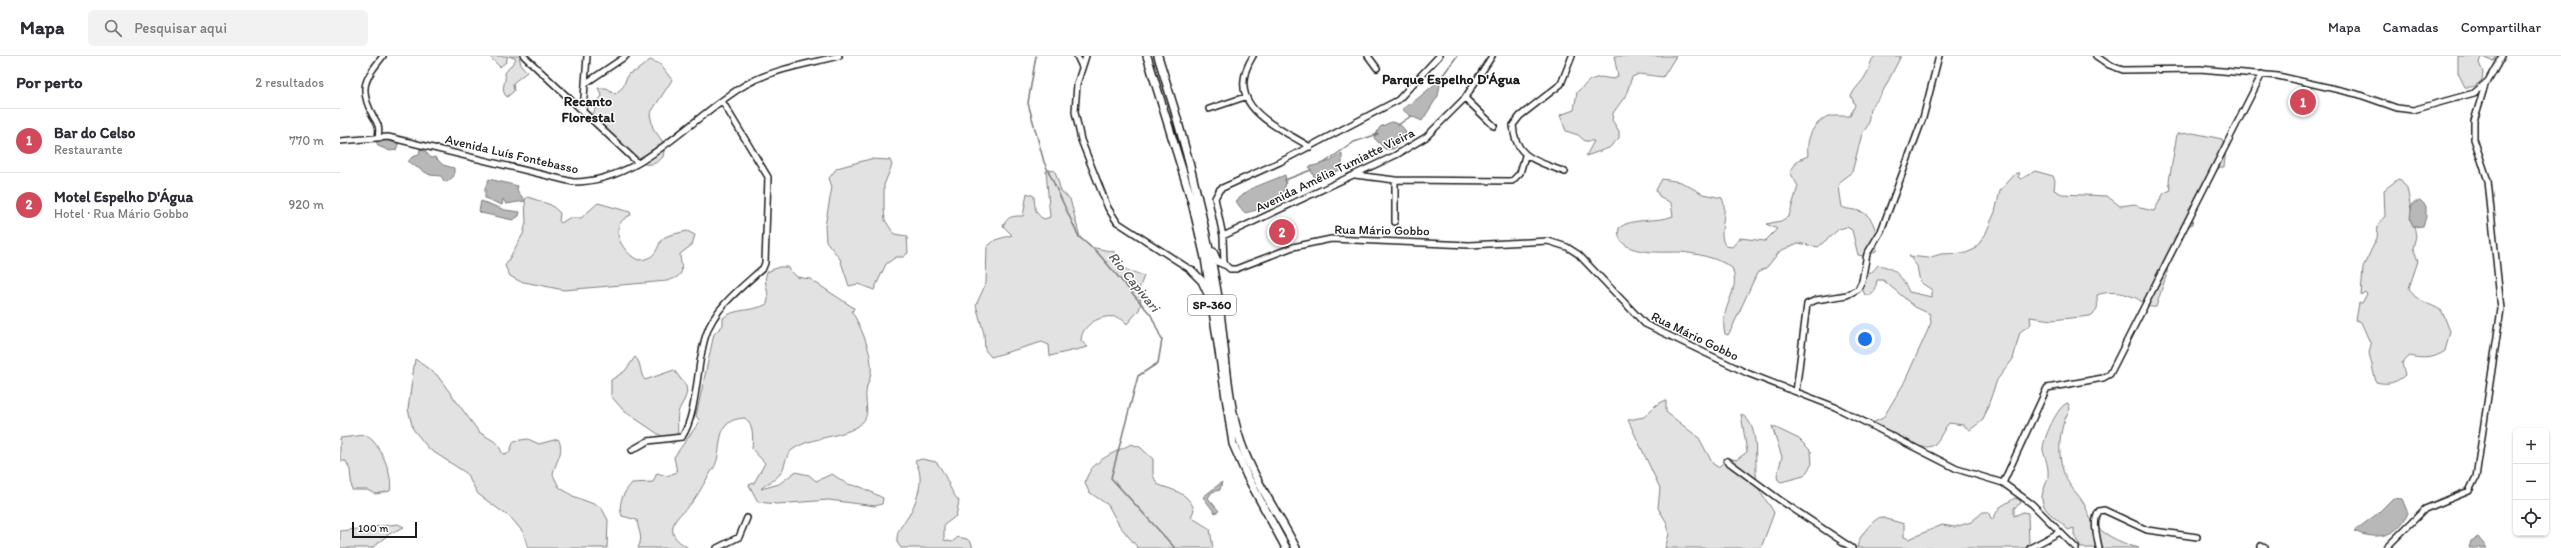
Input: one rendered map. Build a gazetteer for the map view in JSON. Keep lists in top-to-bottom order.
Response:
{
  "streets": {
    "highway": ["SP-360"],
    "street": ["Avenida Luís Fontebasso", "Avenida Amélia Tumiatte Vieira", "Rua Mário Gobbo"]
  },
  "districts": ["Parque Espelho D'Água", "Recanto Florestal"],
  "water": ["Rio Capivari"],
  "scale_bar": "100 m",
  "page": {
    "header": "Mapa",
    "search": "Pesquisar aqui",
    "nav": ["Mapa", "Camadas", "Compartilhar"],
    "heading": ["Por perto", "2 resultados"],
    "pins": ["1", "2"],
    "list": [
      {
        "mark": "1",
        "name": "Bar do Celso",
        "note": "Restaurante",
        "value": "770 m"
      },
      {
        "mark": "2",
        "name": "Motel Espelho D'Água",
        "note": "Hotel · Rua Mário Gobbo",
        "value": "920 m"
      }
    ],
    "map_buttons": ["+", "−"],
    "scale": "100 m"
  }
}
